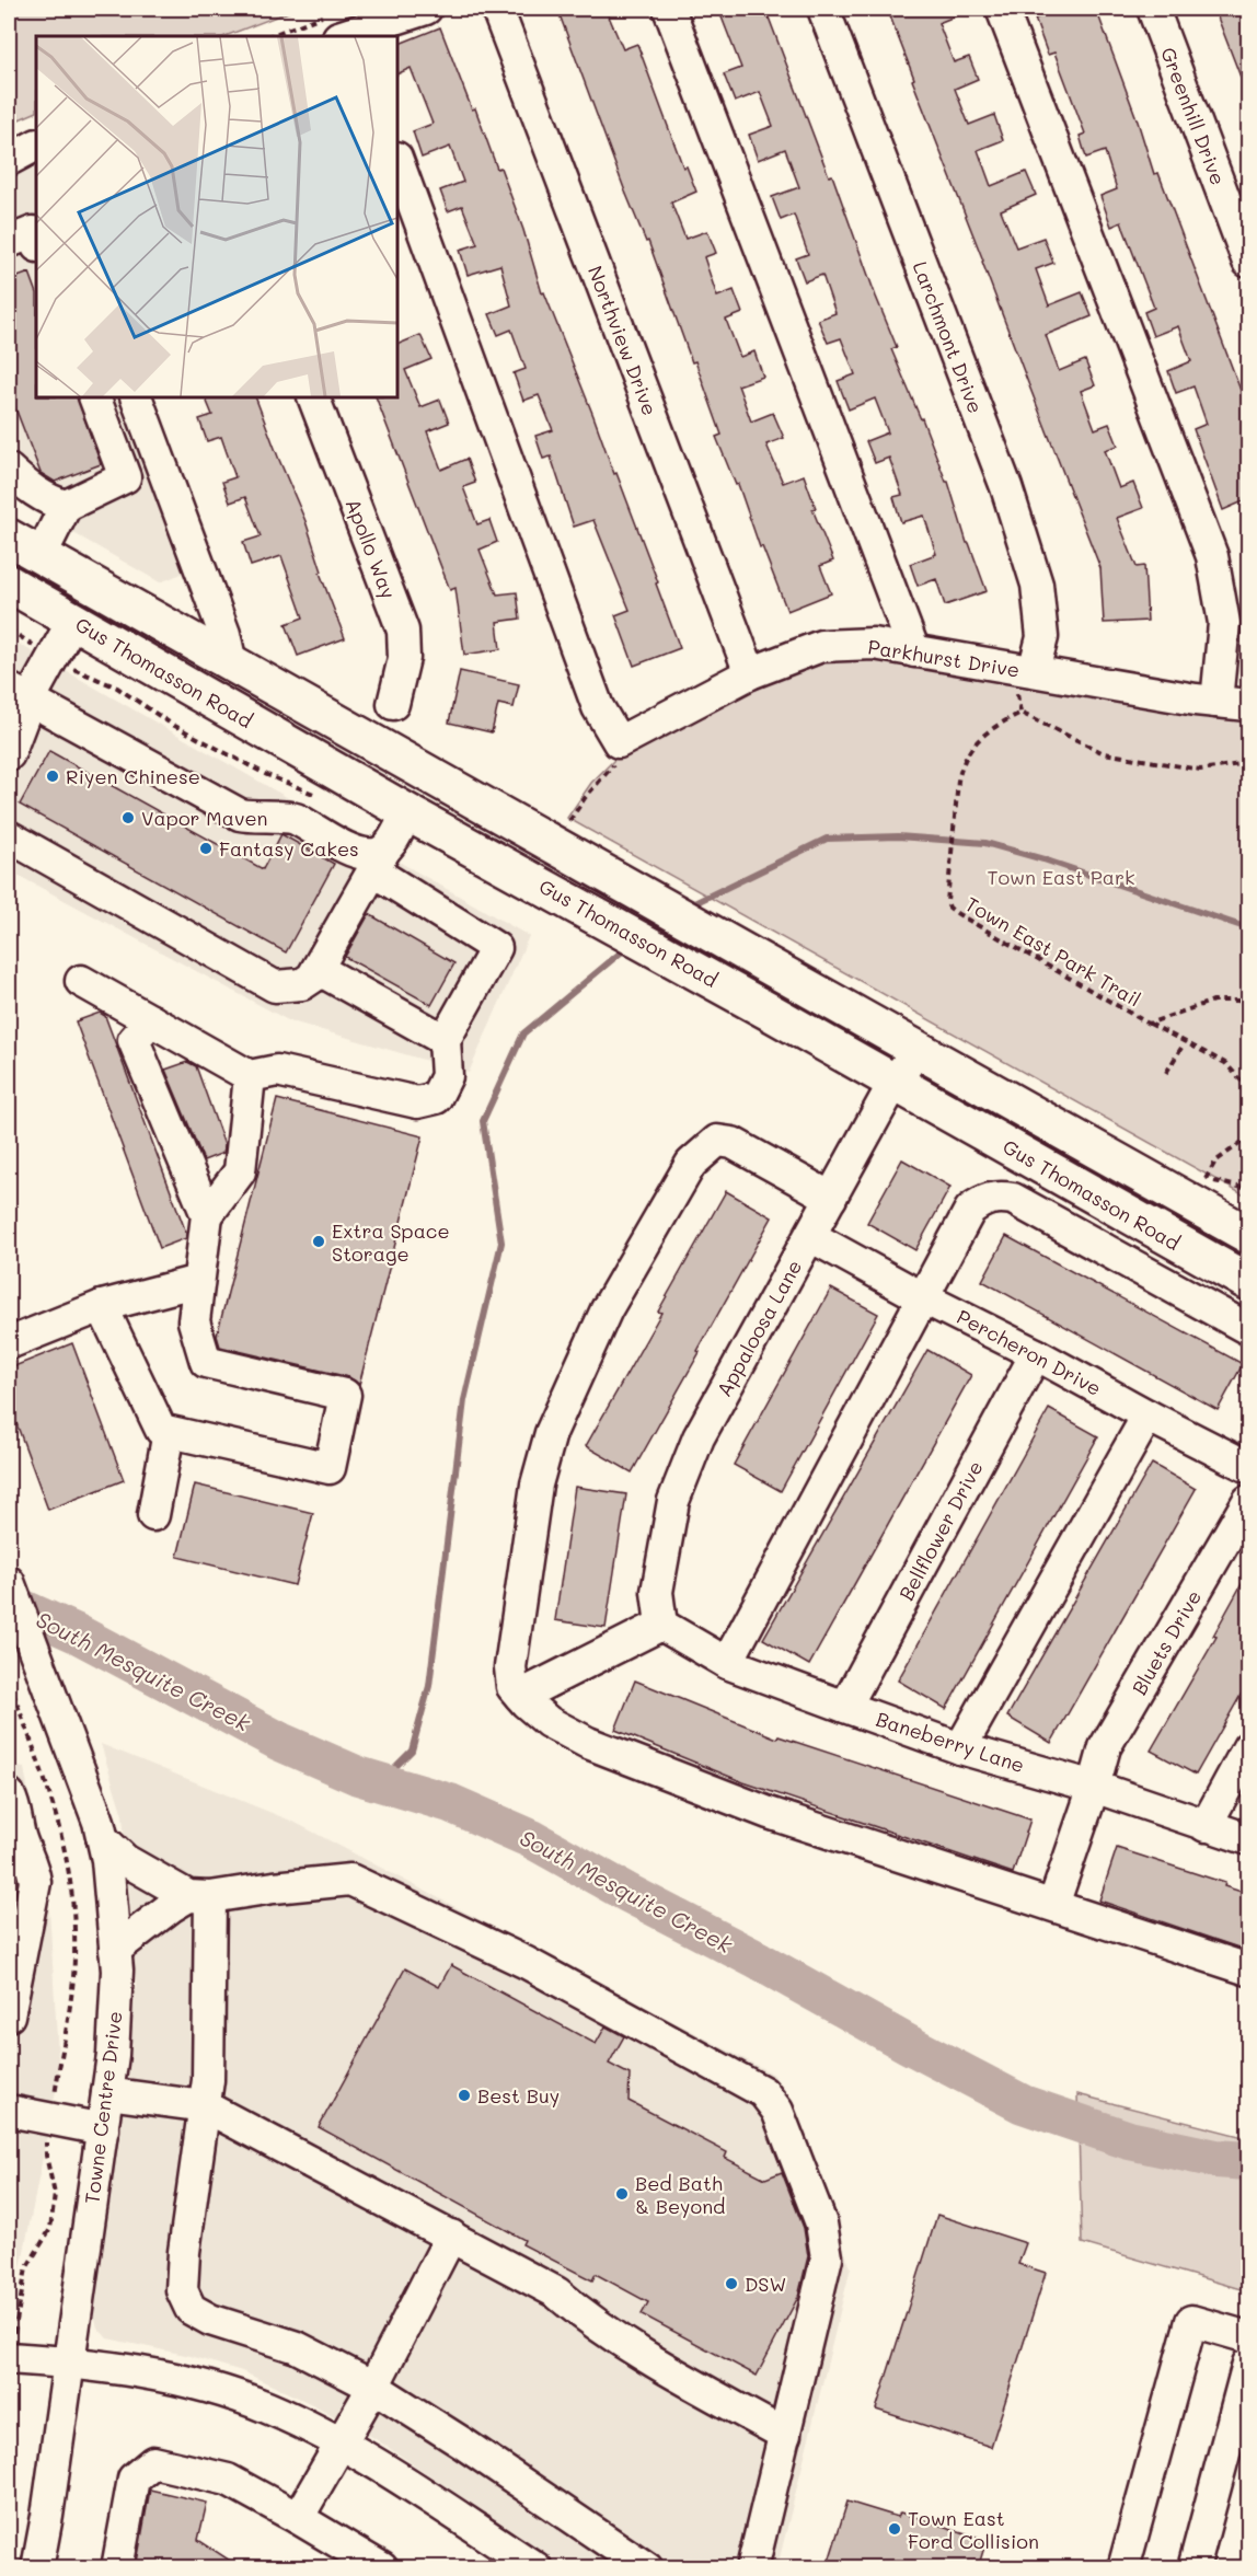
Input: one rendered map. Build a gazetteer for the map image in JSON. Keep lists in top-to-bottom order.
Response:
{
  "streets": {
    "main road": ["Gus Thomasson Road"],
    "street": [
      "Greenhill Drive",
      "Larchmont Drive",
      "Northview Drive",
      "Apollo Way",
      "Parkhurst Drive",
      "Appaloosa Lane",
      "Percheron Drive",
      "Bellflower Drive",
      "Bluets Drive",
      "Baneberry Lane",
      "Towne Centre Drive"
    ],
    "path": ["Town East Park Trail"]
  },
  "crossings": [
    ["Larchmont Drive", "Parkhurst Drive"],
    ["Northview Drive", "Parkhurst Drive"],
    ["Gus Thomasson Road", "Appaloosa Lane"],
    ["Appaloosa Lane", "Percheron Drive"],
    ["Appaloosa Lane", "Baneberry Lane"],
    ["Percheron Drive", "Bellflower Drive"],
    ["Bellflower Drive", "Baneberry Lane"],
    ["Bluets Drive", "Baneberry Lane"]
  ],
  "water": ["South Mesquite Creek"],
  "parks": ["Town East Park"],
  "places": [
    "Riyen Chinese",
    "Vapor Maven",
    "Fantasy Cakes",
    "Extra Space Storage",
    "Best Buy",
    "Bed Bath & Beyond",
    "DSW",
    "Town East Ford Collision"
  ]
}
